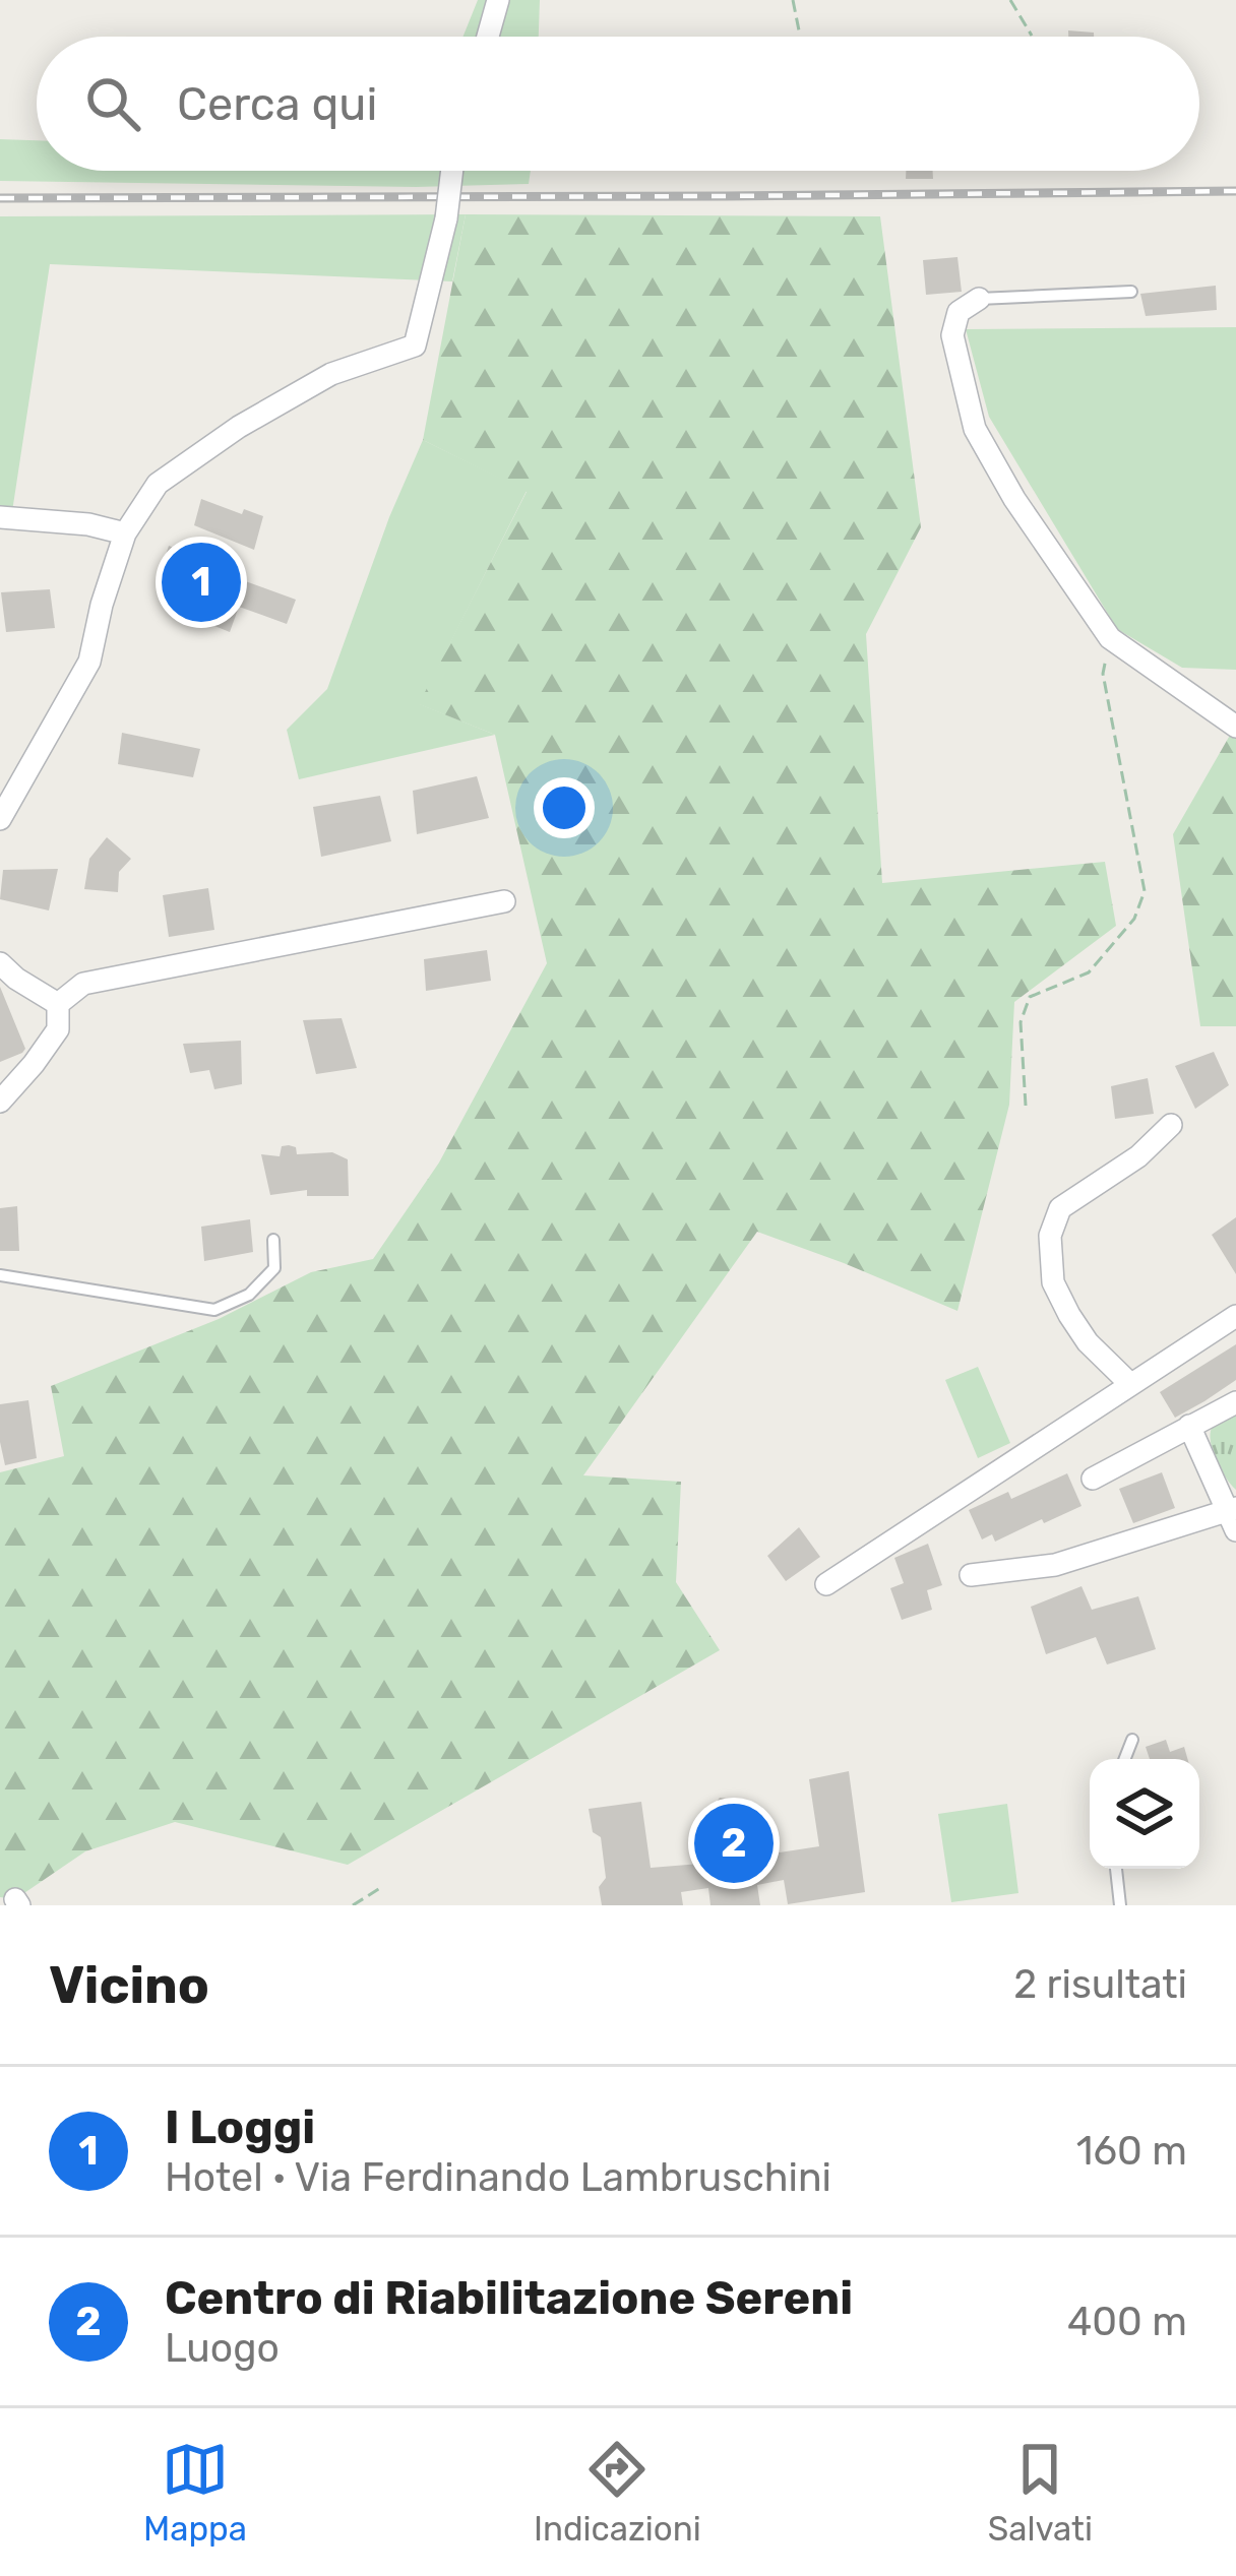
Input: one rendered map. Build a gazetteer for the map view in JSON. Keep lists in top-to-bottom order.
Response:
{
  "page": {
    "search": "Cerca qui",
    "pins": ["1", "2"],
    "heading": ["Vicino", "2 risultati"],
    "list": [
      {
        "mark": "1",
        "name": "I Loggi",
        "note": "Hotel · Via Ferdinando Lambruschini",
        "value": "160 m"
      },
      {
        "mark": "2",
        "name": "Centro di Riabilitazione Sereni",
        "note": "Luogo",
        "value": "400 m"
      }
    ],
    "nav": ["Mappa", "Indicazioni", "Salvati"]
  }
}
